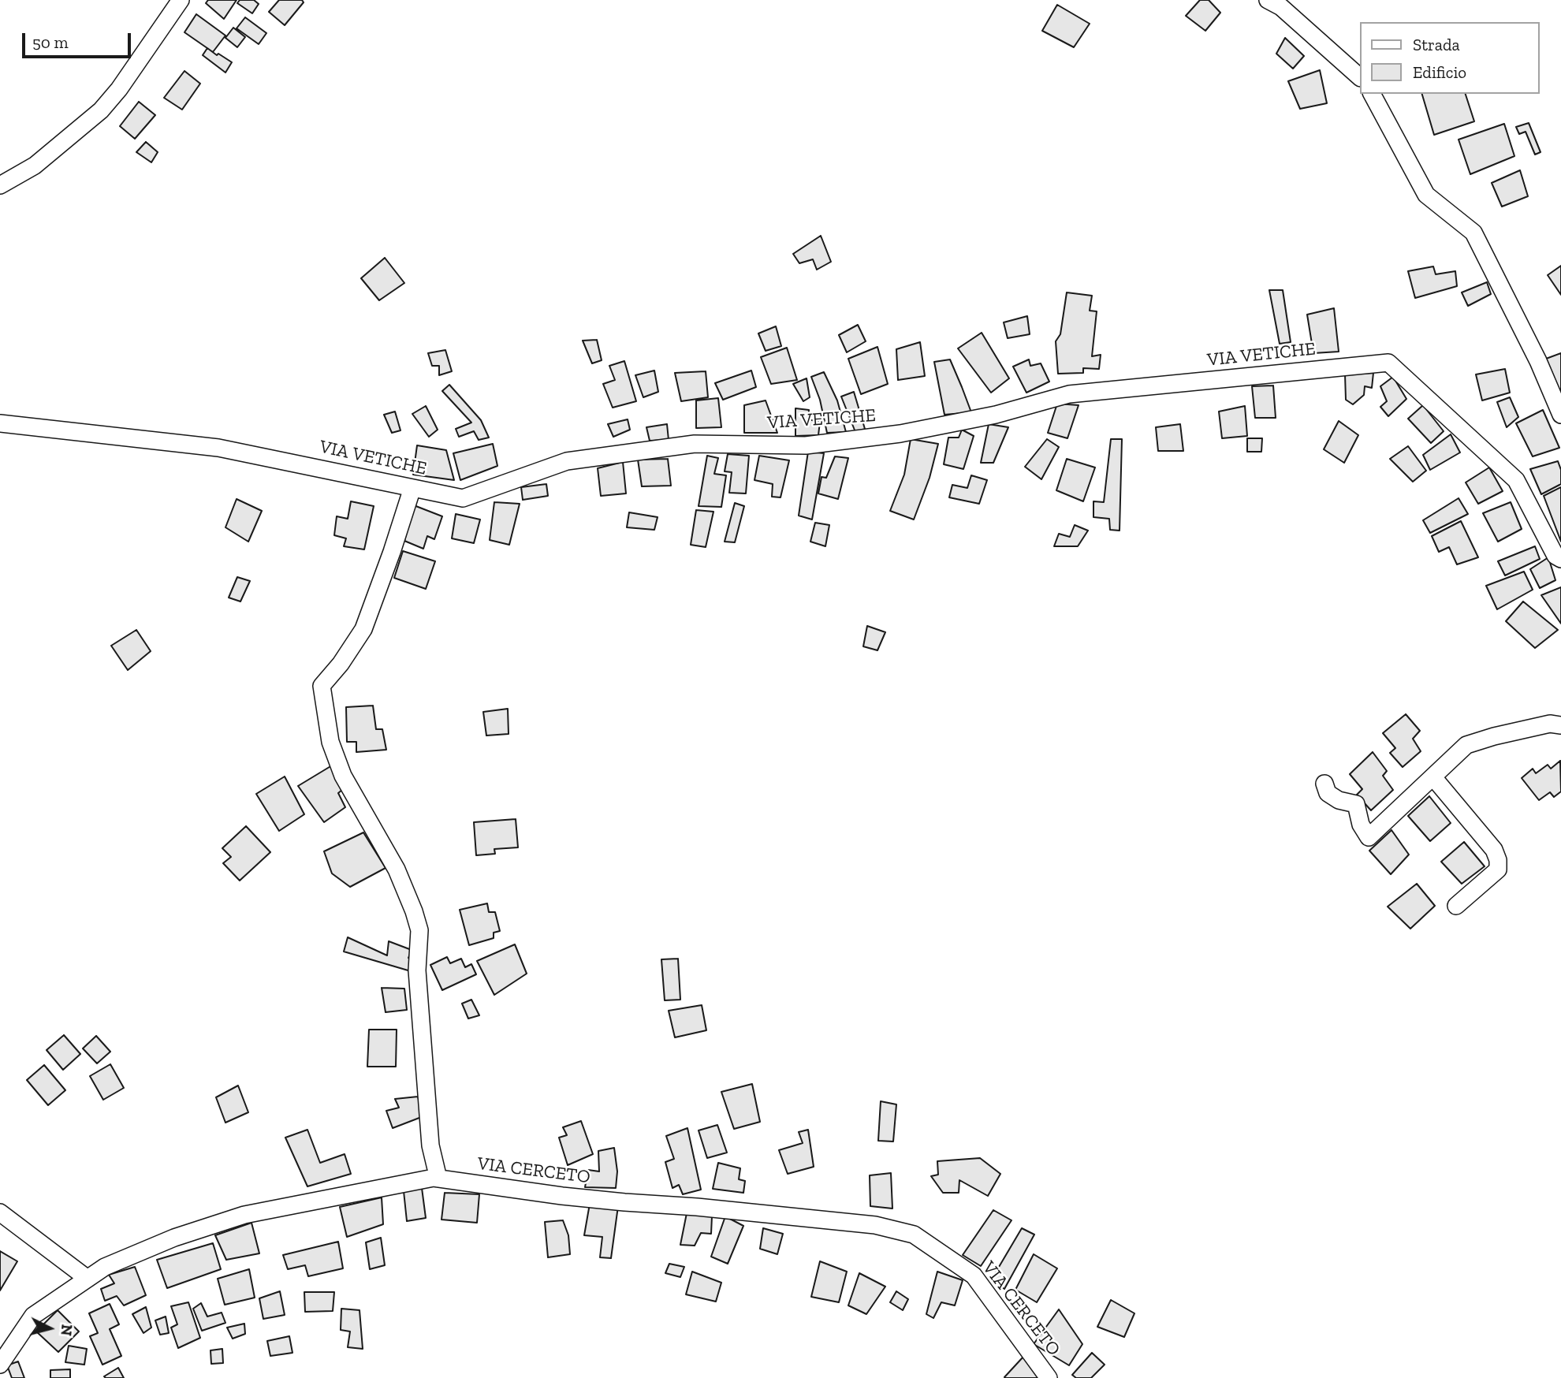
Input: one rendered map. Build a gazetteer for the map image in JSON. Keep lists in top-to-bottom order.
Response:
{
  "streets": {
    "street": ["VIA VETICHE", "VIA CERCETO"]
  },
  "legend": ["Strada", "Edificio"],
  "scale_bar": "50 m",
  "north": "right"
}
